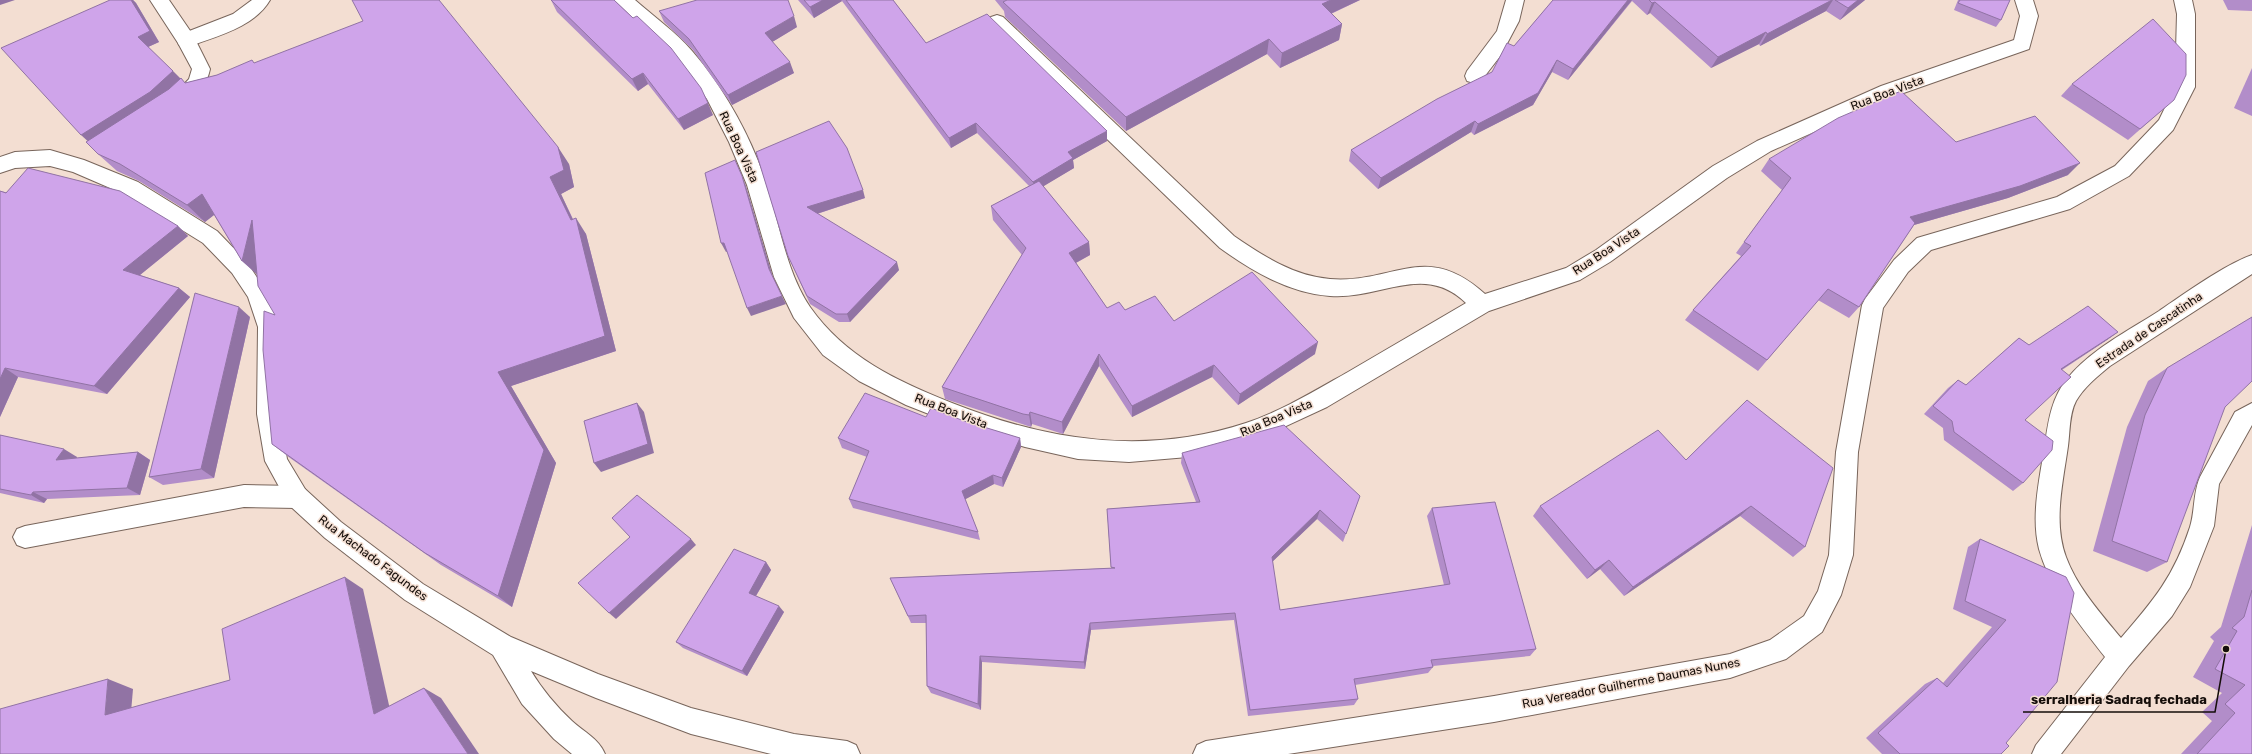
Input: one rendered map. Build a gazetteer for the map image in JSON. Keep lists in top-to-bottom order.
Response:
{
  "streets": {
    "street": [
      "Rua Boa Vista",
      "Estrada de Cascatinha",
      "Rua Machado Fagundes",
      "Rua Vereador Guilherme Daumas Nunes"
    ]
  },
  "places": ["serralheria Sadraq fechada"]
}
